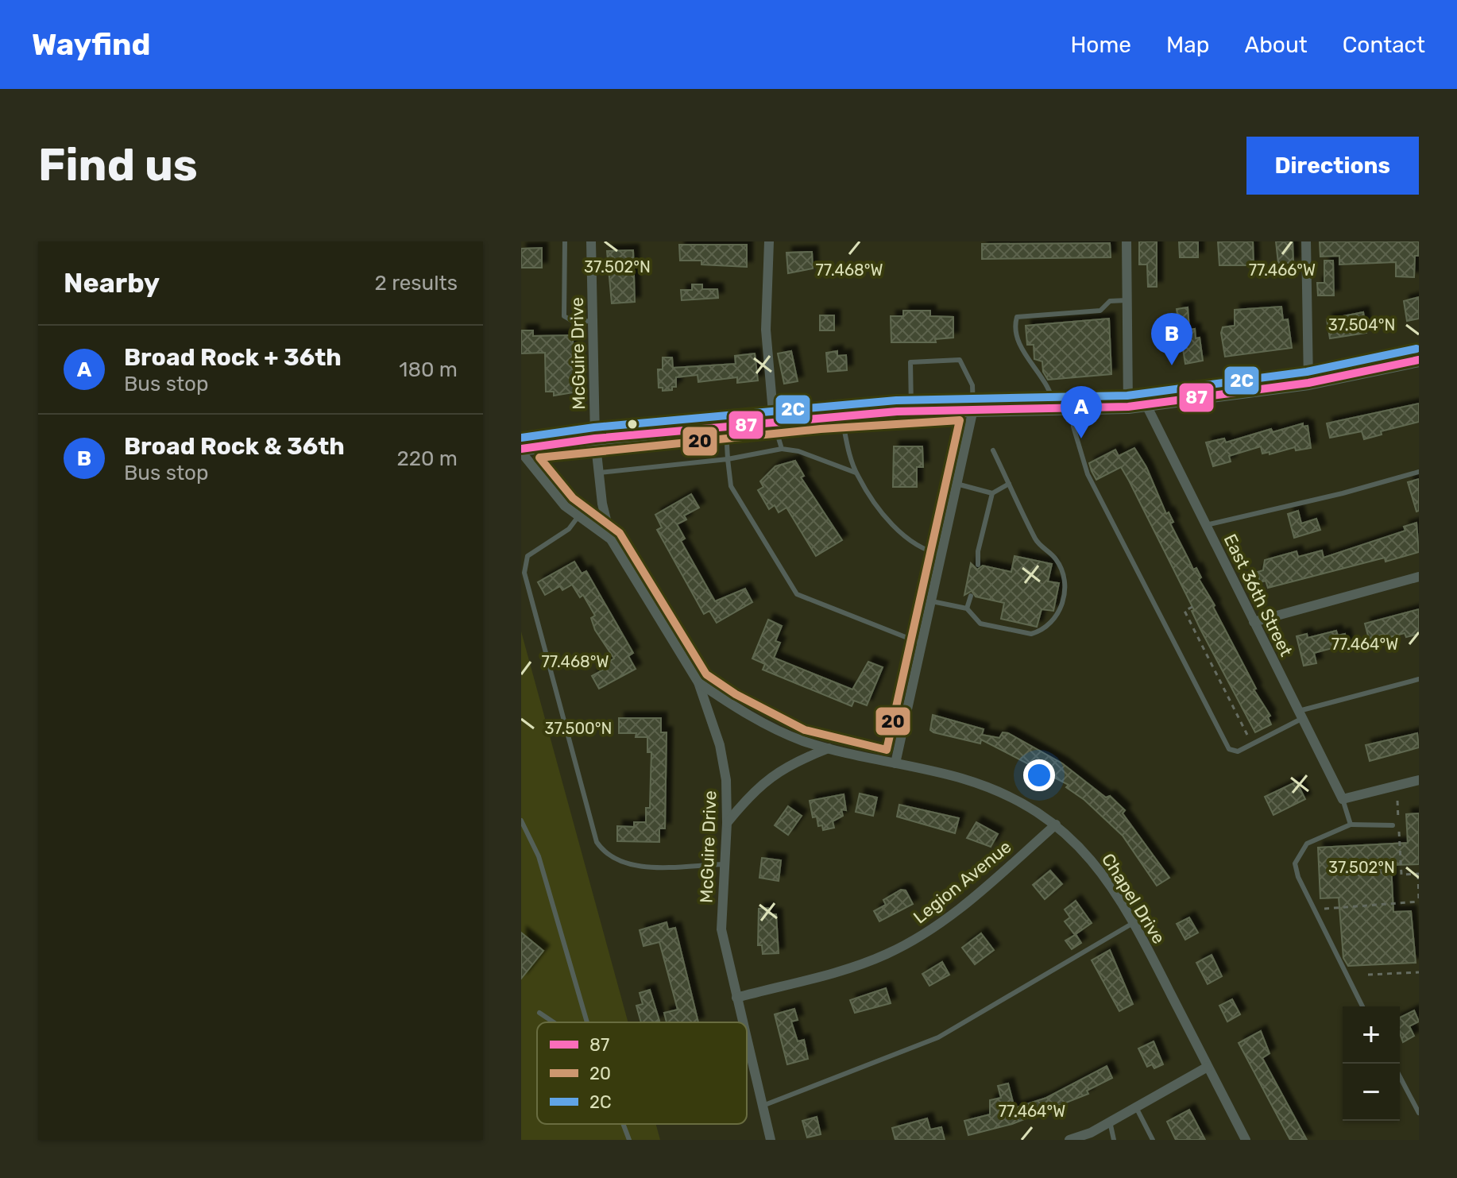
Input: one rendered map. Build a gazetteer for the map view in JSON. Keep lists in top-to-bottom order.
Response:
{
  "streets": {
    "street": [
      "McGuire Drive",
      "East 36th Street",
      "Legion Avenue",
      "Chapel Drive"
    ]
  },
  "crossings": [
    ["McGuire Drive", "Legion Avenue"],
    ["McGuire Drive", "Chapel Drive"],
    ["Legion Avenue", "Chapel Drive"]
  ],
  "lines": ["transit line 2C", "transit line 87", "transit line 20"],
  "legend": ["87", "20", "2C"],
  "page": {
    "header": "Wayfind",
    "nav": [
      "Home",
      "Map",
      "About",
      "Contact"
    ],
    "buttons": "Directions",
    "title": "Find us",
    "heading": ["Nearby", "2 results"],
    "pins": ["B", "A"],
    "list": [
      {
        "mark": "A",
        "name": "Broad Rock + 36th",
        "note": "Bus stop",
        "value": "180 m"
      },
      {
        "mark": "B",
        "name": "Broad Rock & 36th",
        "note": "Bus stop",
        "value": "220 m"
      }
    ],
    "map_buttons": ["+", "−"]
  },
  "coordinates": [
    "37.502°N",
    "77.466°W",
    "77.468°W",
    "37.504°N",
    "77.464°W",
    "37.500°N"
  ]
}
